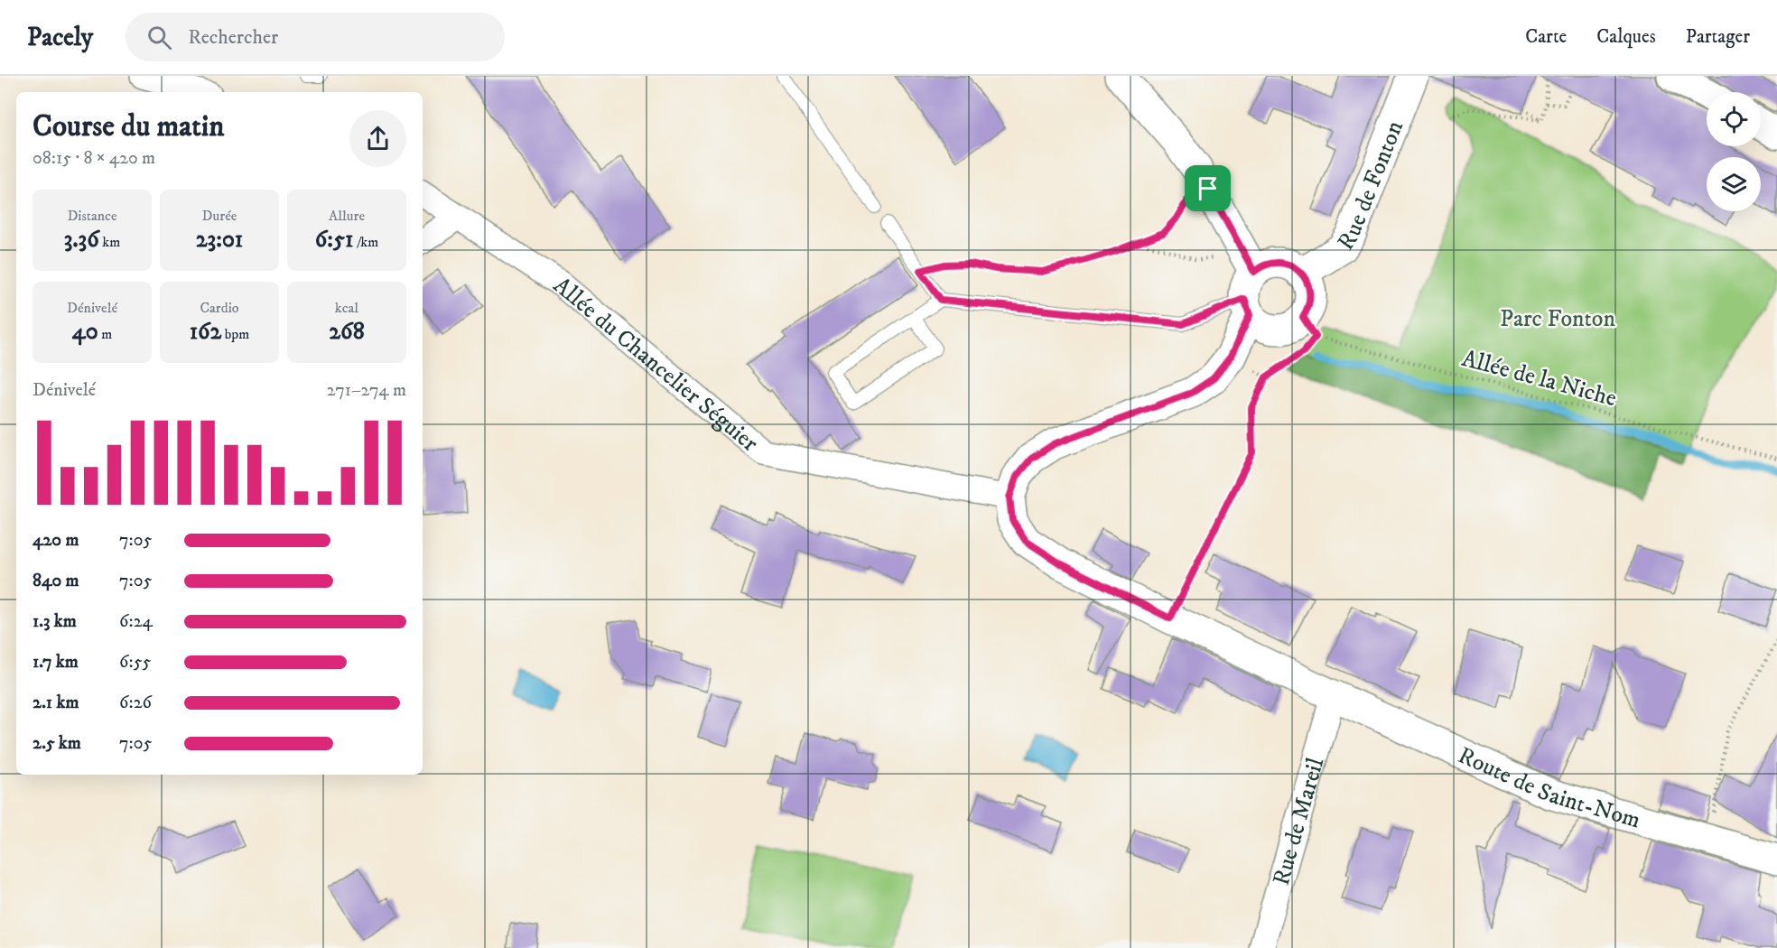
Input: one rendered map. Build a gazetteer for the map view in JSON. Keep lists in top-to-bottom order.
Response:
{
  "streets": {
    "street": [
      "Rue de Fonton",
      "Allée du Chancelier Séguier",
      "Route de Saint-Nom",
      "Rue de Mareil"
    ],
    "path": ["Allée de la Niche"]
  },
  "crossings": [
    ["Rue de Fonton", "Allée de la Niche"],
    ["Route de Saint-Nom", "Rue de Mareil"]
  ],
  "parks": ["Parc Fonton"],
  "page": {
    "header": "Pacely",
    "search": "Rechercher",
    "nav": ["Carte", "Calques", "Partager"],
    "heading": ["Course du matin", "08:15 · 8 × 420 m"],
    "stats": [
      ["Distance", "3.36 km"],
      ["Durée", "23:01"],
      ["Allure", "6:51 /km"],
      ["Dénivelé", "40 m"],
      ["Cardio", "162 bpm"],
      ["kcal", "268"]
    ],
    "chart": ["Dénivelé", "271–274 m"],
    "list": [
      {
        "name": "420 m",
        "note": "7:05"
      },
      {
        "name": "840 m",
        "note": "7:05"
      },
      {
        "name": "1.3 km",
        "note": "6:24"
      },
      {
        "name": "1.7 km",
        "note": "6:55"
      },
      {
        "name": "2.1 km",
        "note": "6:26"
      },
      {
        "name": "2.5 km",
        "note": "7:05"
      }
    ]
  }
}
